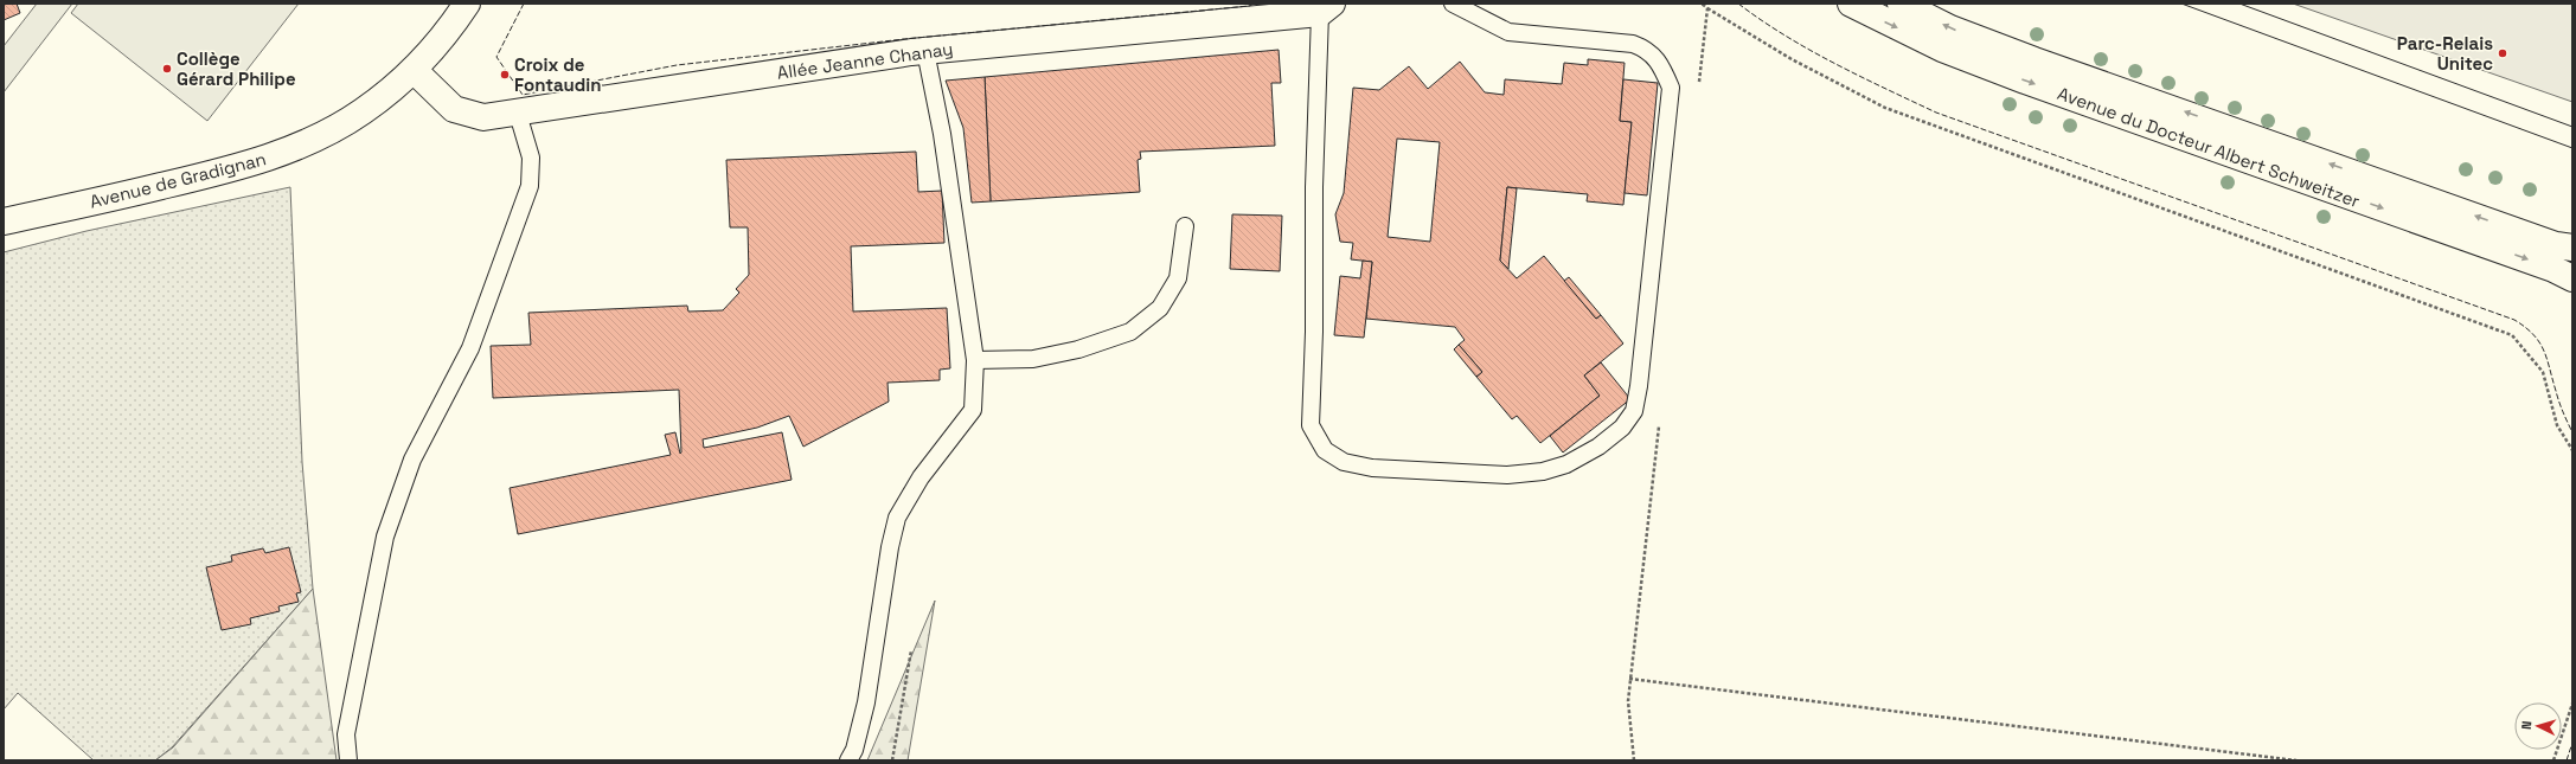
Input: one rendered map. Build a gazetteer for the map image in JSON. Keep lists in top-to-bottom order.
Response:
{
  "streets": {
    "main road": ["Allée Jeanne Chanay", "Avenue du Docteur Albert Schweitzer", "Avenue de Gradignan"]
  },
  "crossings": [
    ["Allée Jeanne Chanay", "Avenue de Gradignan"]
  ],
  "places": ["Parc-Relais Unitec", "Collège Gérard Philipe", "Croix de Fontaudin"],
  "north": "left"
}
